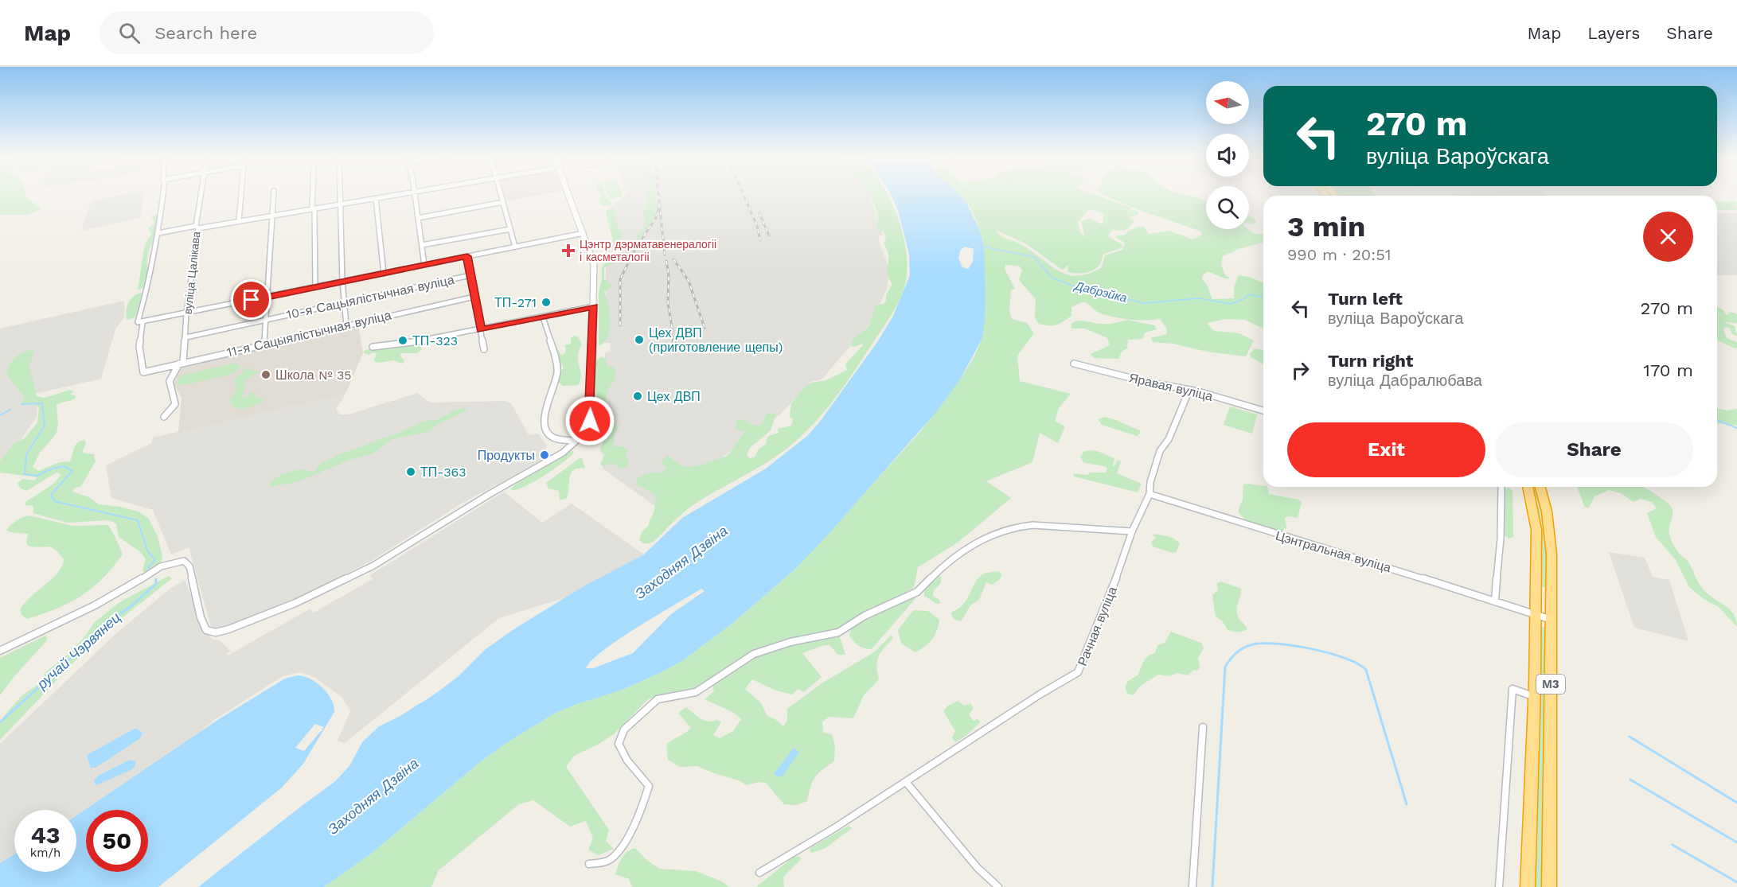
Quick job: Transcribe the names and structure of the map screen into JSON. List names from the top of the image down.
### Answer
{
  "streets": {
    "highway": ["М3"],
    "street": [
      "вуліца Цалікава",
      "10-я Сацыялістычная вуліца",
      "11-я Сацыялістычная вуліца",
      "Яравая вуліца",
      "Цэнтральная вуліца",
      "Рачная вуліца"
    ]
  },
  "crossings": [
    ["вуліца Цалікава", "10-я Сацыялістычная вуліца"],
    ["вуліца Цалікава", "11-я Сацыялістычная вуліца"],
    ["Яравая вуліца", "Рачная вуліца"],
    ["Цэнтральная вуліца", "Рачная вуліца"],
    ["Цэнтральная вуліца", "М3"]
  ],
  "water": ["Дабрэйка", "Заходняя Дзвіна", "ручай Чэрвянец"],
  "places": {
    "health": ["Цэнтр дэрматавенералогіі і касметалогіі"],
    "other": [
      "ТП-271",
      "Цех ДВП (приготовление щепы)",
      "ТП-323",
      "Школа № 35",
      "Цех ДВП",
      "Продукты",
      "ТП-363"
    ]
  },
  "north": "left",
  "page": {
    "header": "Map",
    "search": "Search here",
    "nav": ["Map", "Layers", "Share"],
    "turn": ["270 m", "вуліца Вароўскага"],
    "heading": ["3 min", "990 m · 20:51"],
    "list": [
      {
        "name": "Turn left",
        "note": "вуліца Вароўскага",
        "value": "270 m"
      },
      {
        "name": "Turn right",
        "note": "вуліца Дабралюбава",
        "value": "170 m"
      }
    ],
    "buttons": ["Exit", "Share"],
    "speed": "43 km/h",
    "limit": "50"
  }
}
